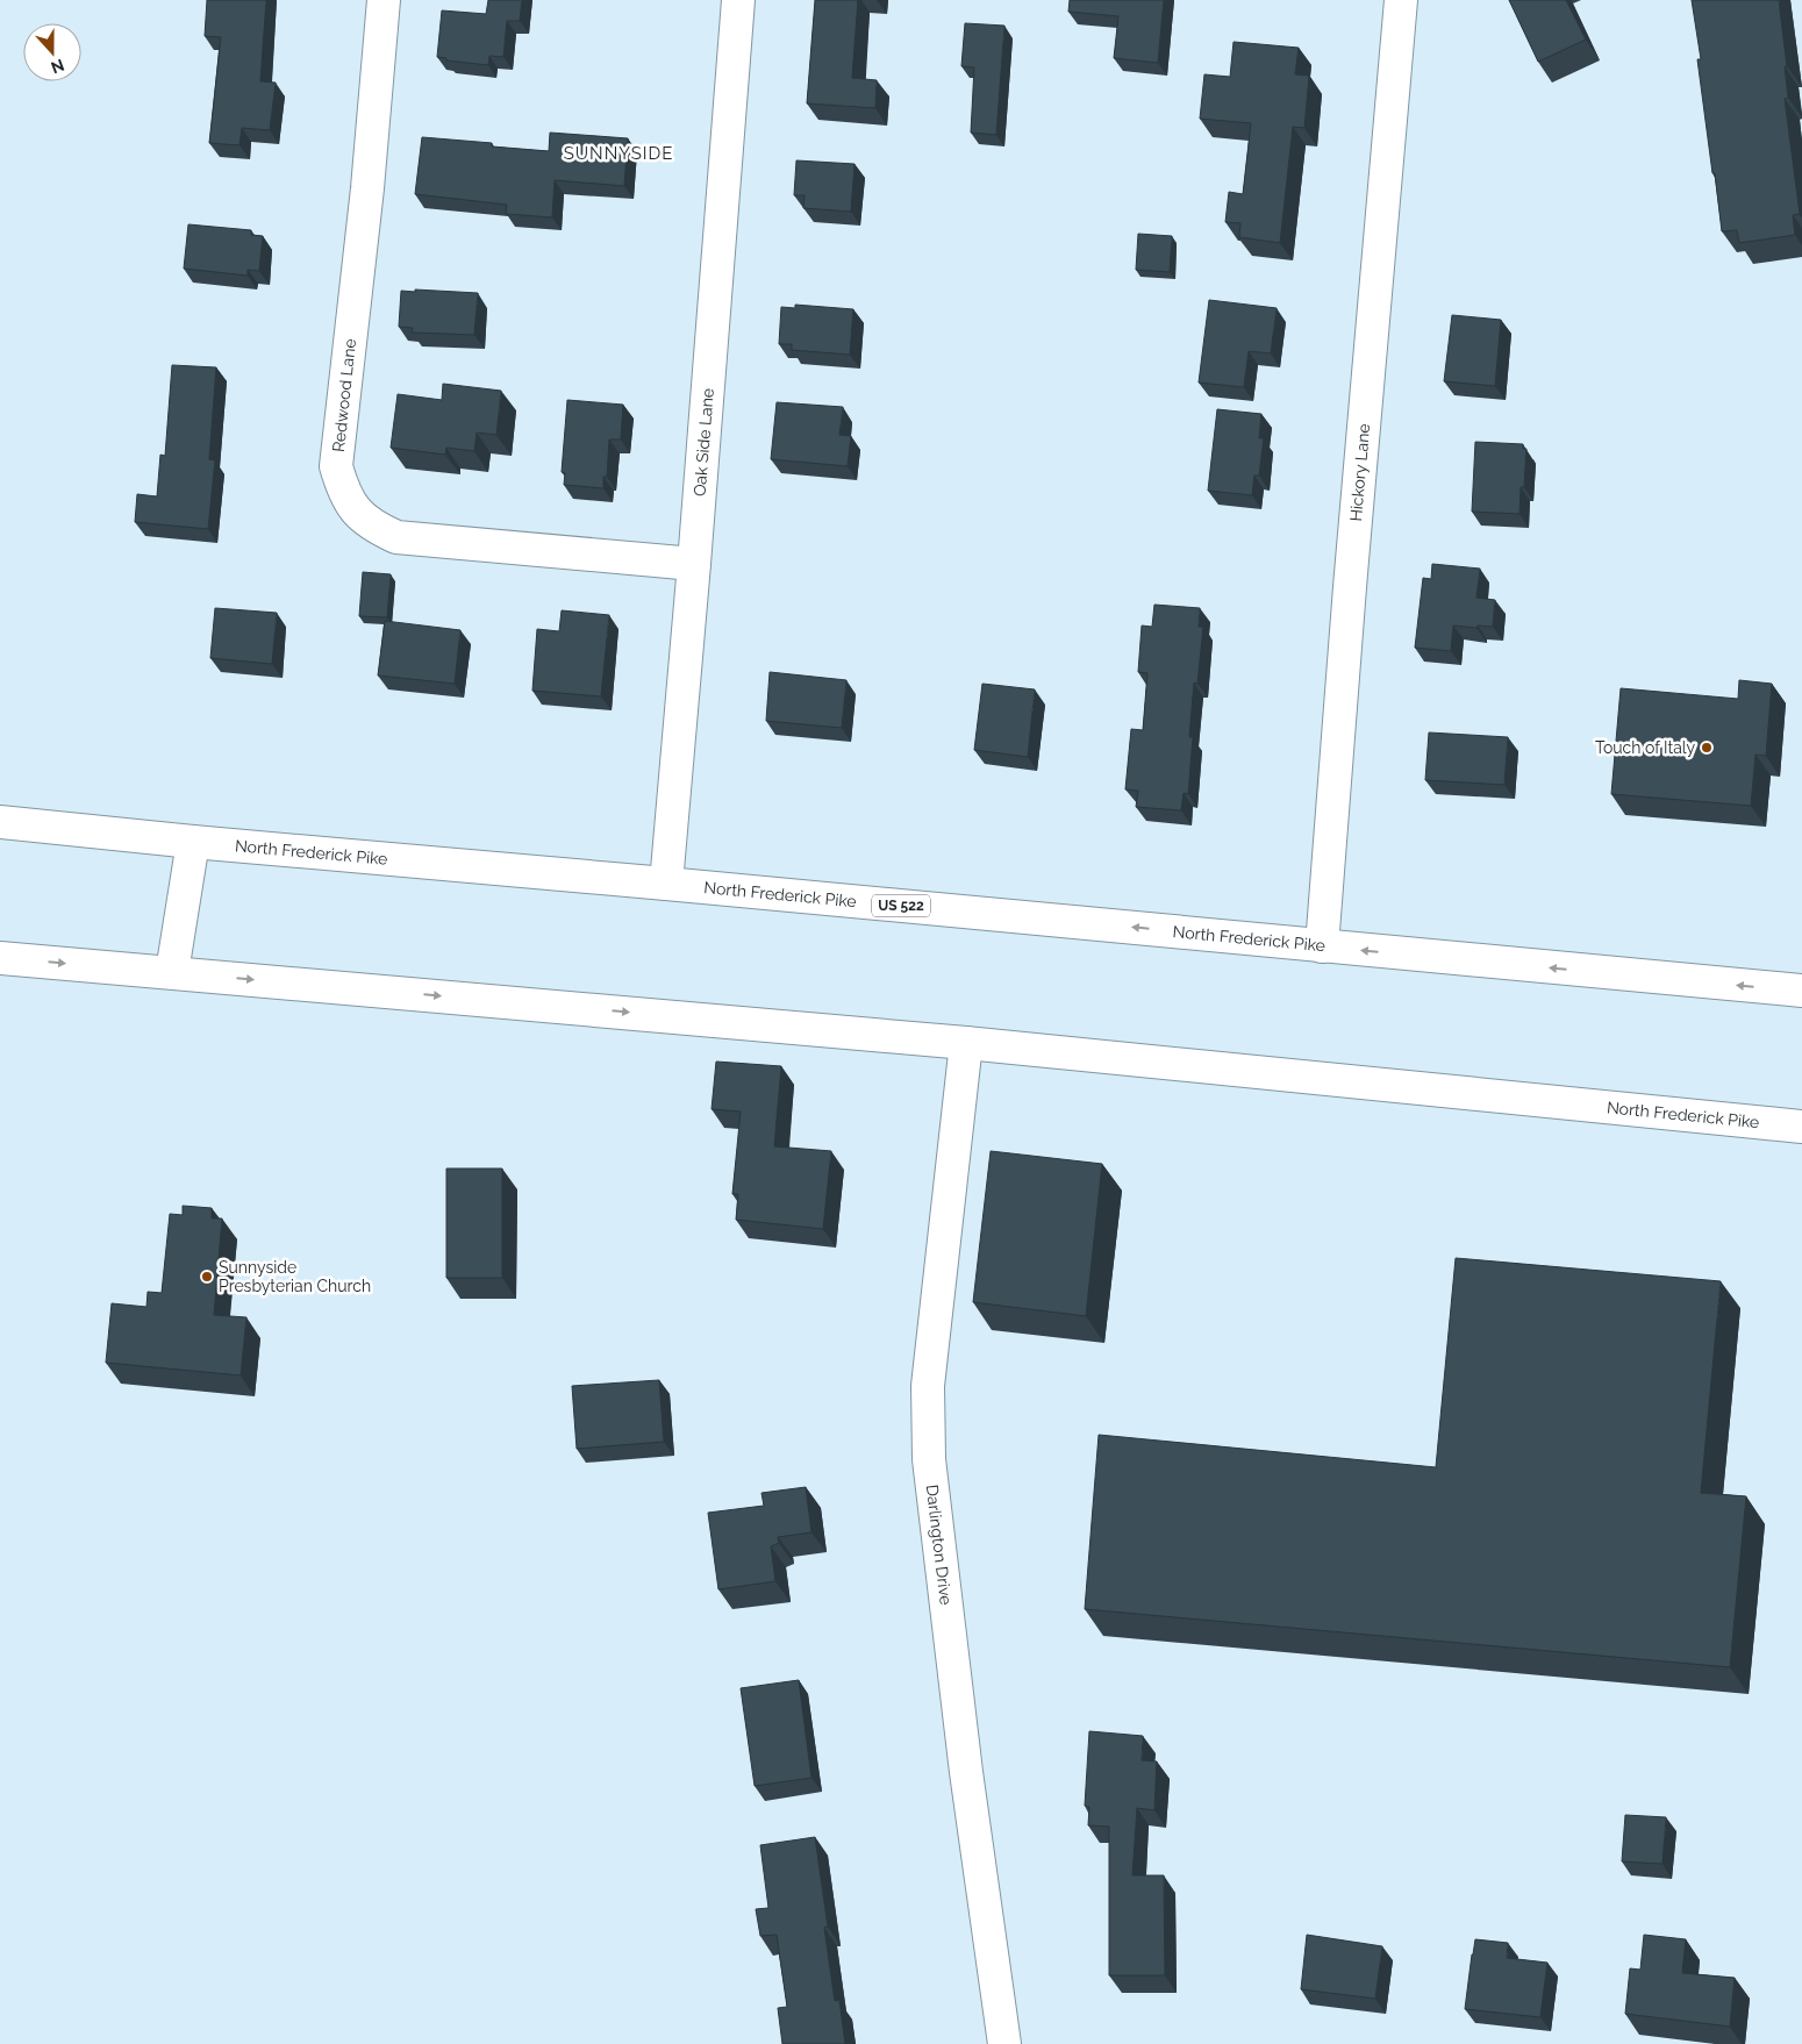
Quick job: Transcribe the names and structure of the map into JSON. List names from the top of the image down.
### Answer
{
  "streets": {
    "main road": [
      "Redwood Lane",
      "Oak Side Lane",
      "Hickory Lane",
      "North Frederick Pike",
      "US 522",
      "Darlington Drive"
    ]
  },
  "crossings": [
    ["Redwood Lane", "Oak Side Lane"],
    ["Oak Side Lane", "North Frederick Pike"],
    ["Hickory Lane", "North Frederick Pike"],
    ["North Frederick Pike", "Darlington Drive"]
  ],
  "districts": ["SUNNYSIDE"],
  "places": ["Touch of Italy", "Sunnyside Presbyterian Church"],
  "north": "bottom"
}
